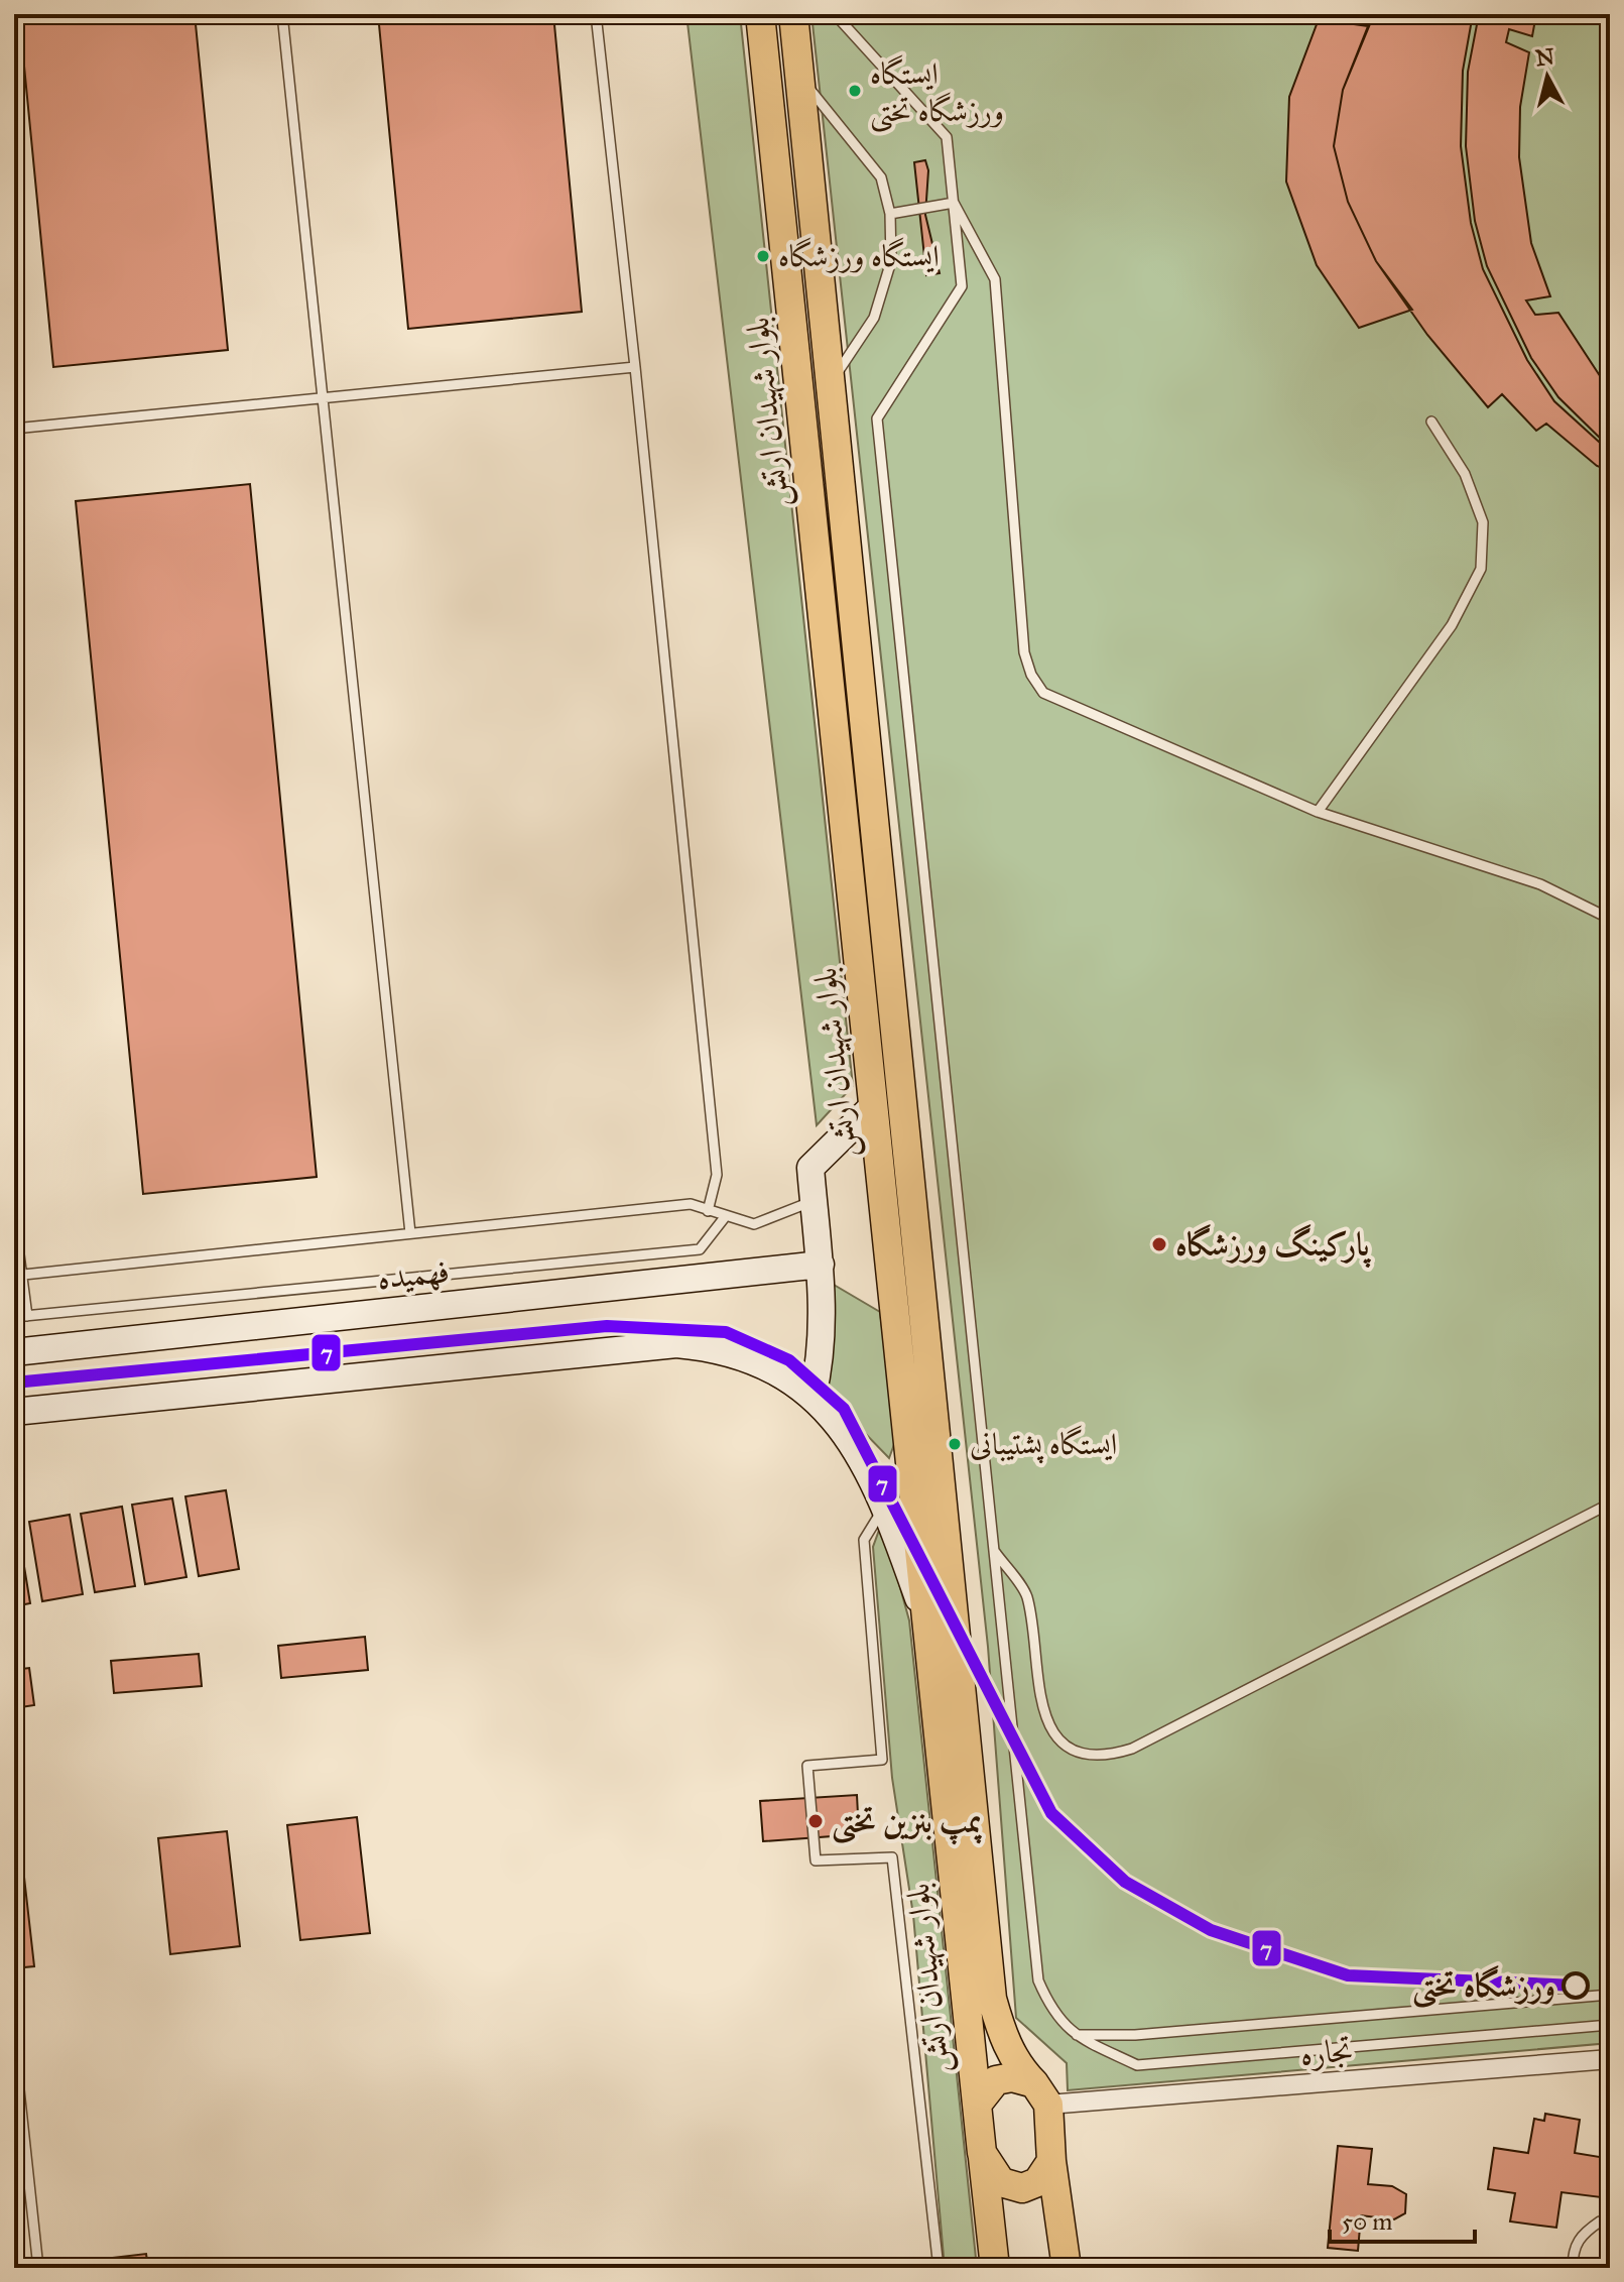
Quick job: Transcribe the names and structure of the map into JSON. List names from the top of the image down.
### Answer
{
  "streets": {
    "main road": ["بلوار شهیدان ارتش", "فهمیده"],
    "street": ["تجاره"]
  },
  "crossings": [
    ["بلوار شهیدان ارتش", "تجاره"]
  ],
  "places": [
    "ایستگاه ورزشگاه تختی",
    "ایستگاه ورزشگاه",
    "پارکینگ ورزشگاه",
    "ایستگاه پشتیبانی",
    "پمپ بنزین تختی",
    "ورزشگاه تختی"
  ],
  "lines": ["transit line 7"],
  "scale_bar": "50 m",
  "north": "top"
}
